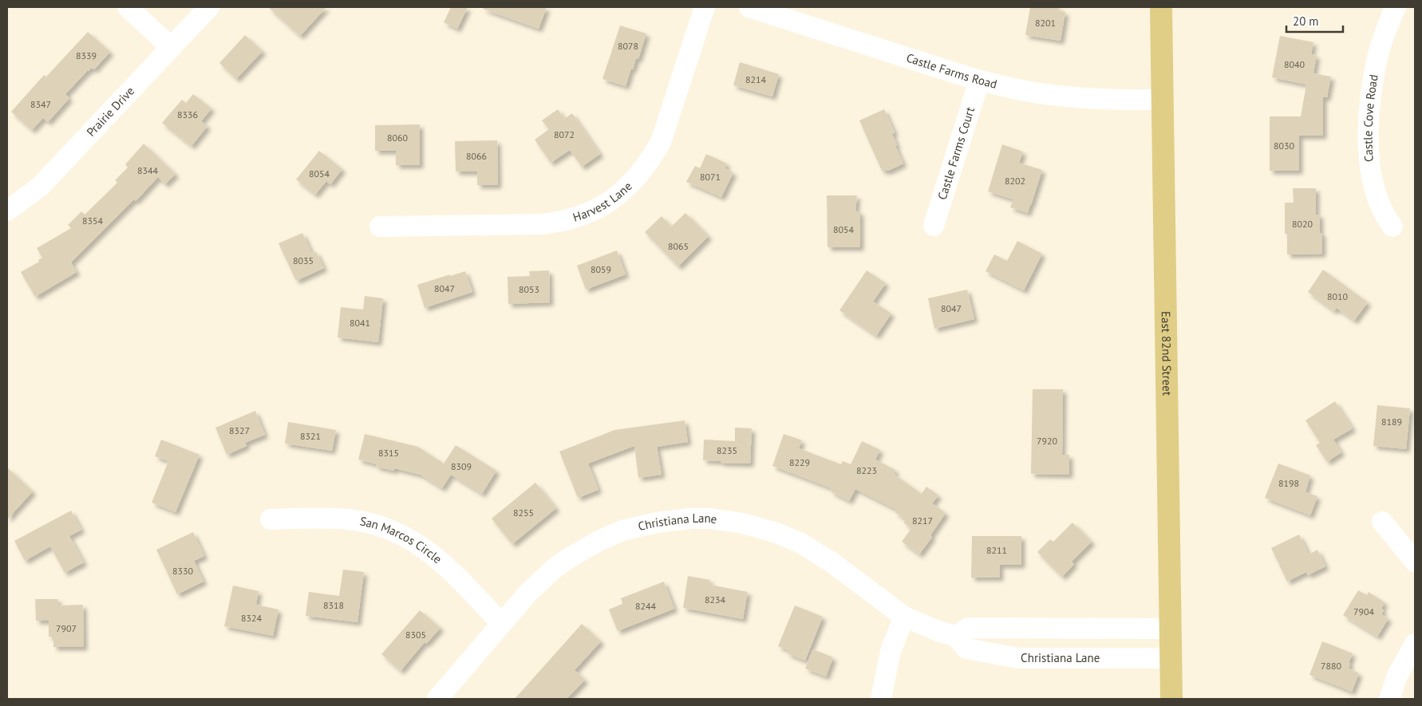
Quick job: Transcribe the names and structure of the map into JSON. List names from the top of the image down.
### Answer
{
  "streets": {
    "main road": ["East 82nd Street"],
    "street": [
      "Castle Farms Road",
      "Prairie Drive",
      "Castle Cove Road",
      "Castle Farms Court",
      "Harvest Lane",
      "Christiana Lane",
      "San Marcos Circle"
    ]
  },
  "crossings": [
    ["Castle Farms Road", "Castle Farms Court"],
    ["Castle Farms Road", "East 82nd Street"],
    ["East 82nd Street", "Christiana Lane"],
    ["Christiana Lane", "San Marcos Circle"]
  ],
  "house_numbers": [
    "8201",
    "8078",
    "8339",
    "8040",
    "8214",
    "8347",
    "8336",
    "8072",
    "8060",
    "8030",
    "8066",
    "8344",
    "8054",
    "8071",
    "8202",
    "8354",
    "8020",
    "8054",
    "8065",
    "8035",
    "8059",
    "8047",
    "8053",
    "8010",
    "8047",
    "8041",
    "8189",
    "8327",
    "8321",
    "7920",
    "8235",
    "8315",
    "8229",
    "8309",
    "8223",
    "8198",
    "8255",
    "8217",
    "8211",
    "8330",
    "8234",
    "8318",
    "8244",
    "7904",
    "8324",
    "7907",
    "8305",
    "7880"
  ],
  "scale_bar": "20 m"
}
